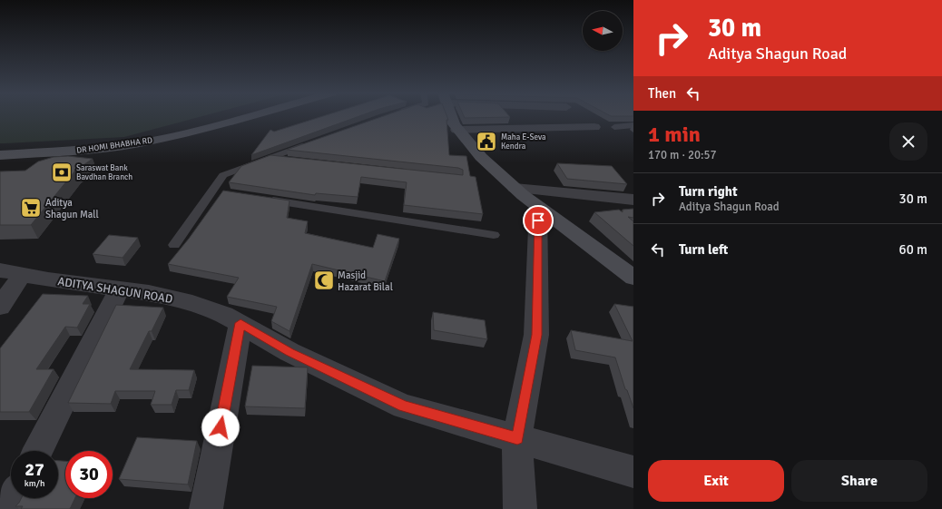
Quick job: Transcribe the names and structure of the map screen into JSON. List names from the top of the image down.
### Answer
{
  "streets": {
    "main road": ["DR HOMI BHABHA RD"],
    "street": ["ADITYA SHAGUN ROAD"]
  },
  "places": {
    "public building": ["Maha E-Seva Kendra"],
    "bank": ["Saraswat Bank Bavdhan Branch"],
    "supermarket": ["Aditya Shagun Mall"],
    "mosque": ["Masjid Hazarat Bilal"]
  },
  "north": "left",
  "page": {
    "turn": ["30 m", "Aditya Shagun Road"],
    "then": "Then",
    "heading": ["1 min", "170 m · 20:57"],
    "list": [
      {
        "name": "Turn right",
        "note": "Aditya Shagun Road",
        "value": "30 m"
      },
      {
        "name": "Turn left",
        "value": "60 m"
      }
    ],
    "speed": "27 km/h",
    "limit": "30",
    "buttons": ["Exit", "Share"]
  }
}
